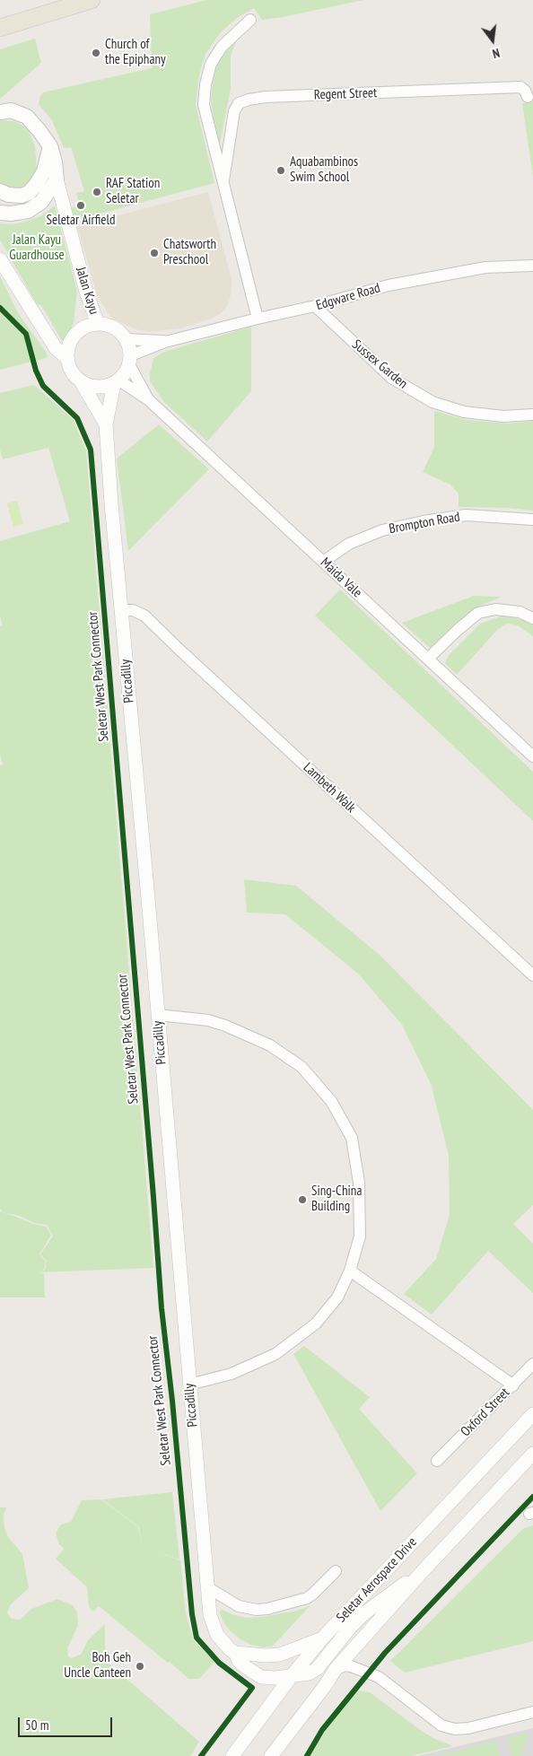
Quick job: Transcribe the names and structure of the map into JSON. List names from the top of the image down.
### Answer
{
  "streets": {
    "main road": ["Jalan Kayu"],
    "street": [
      "Regent Street",
      "Edgware Road",
      "Sussex Garden",
      "Brompton Road",
      "Maida Vale",
      "Piccadilly",
      "Lambeth Walk",
      "Oxford Street",
      "Seletar Aerospace Drive"
    ],
    "cycle path": ["Seletar West Park Connector"]
  },
  "crossings": [
    ["Regent Street", "Edgware Road"],
    ["Jalan Kayu", "Edgware Road"],
    ["Jalan Kayu", "Maida Vale"],
    ["Jalan Kayu", "Piccadilly"],
    ["Edgware Road", "Sussex Garden"],
    ["Edgware Road", "Maida Vale"],
    ["Edgware Road", "Piccadilly"],
    ["Brompton Road", "Maida Vale"],
    ["Maida Vale", "Piccadilly"],
    ["Piccadilly", "Lambeth Walk"],
    ["Piccadilly", "Seletar Aerospace Drive"]
  ],
  "parks": ["Jalan Kayu Guardhouse"],
  "places": [
    "Church of the Epiphany",
    "Aquabambinos Swim School",
    "RAF Station Seletar",
    "Seletar Airfield",
    "Chatsworth Preschool",
    "Sing-China Building",
    "Boh Geh Uncle Canteen"
  ],
  "scale_bar": "50 m",
  "north": "bottom"
}
